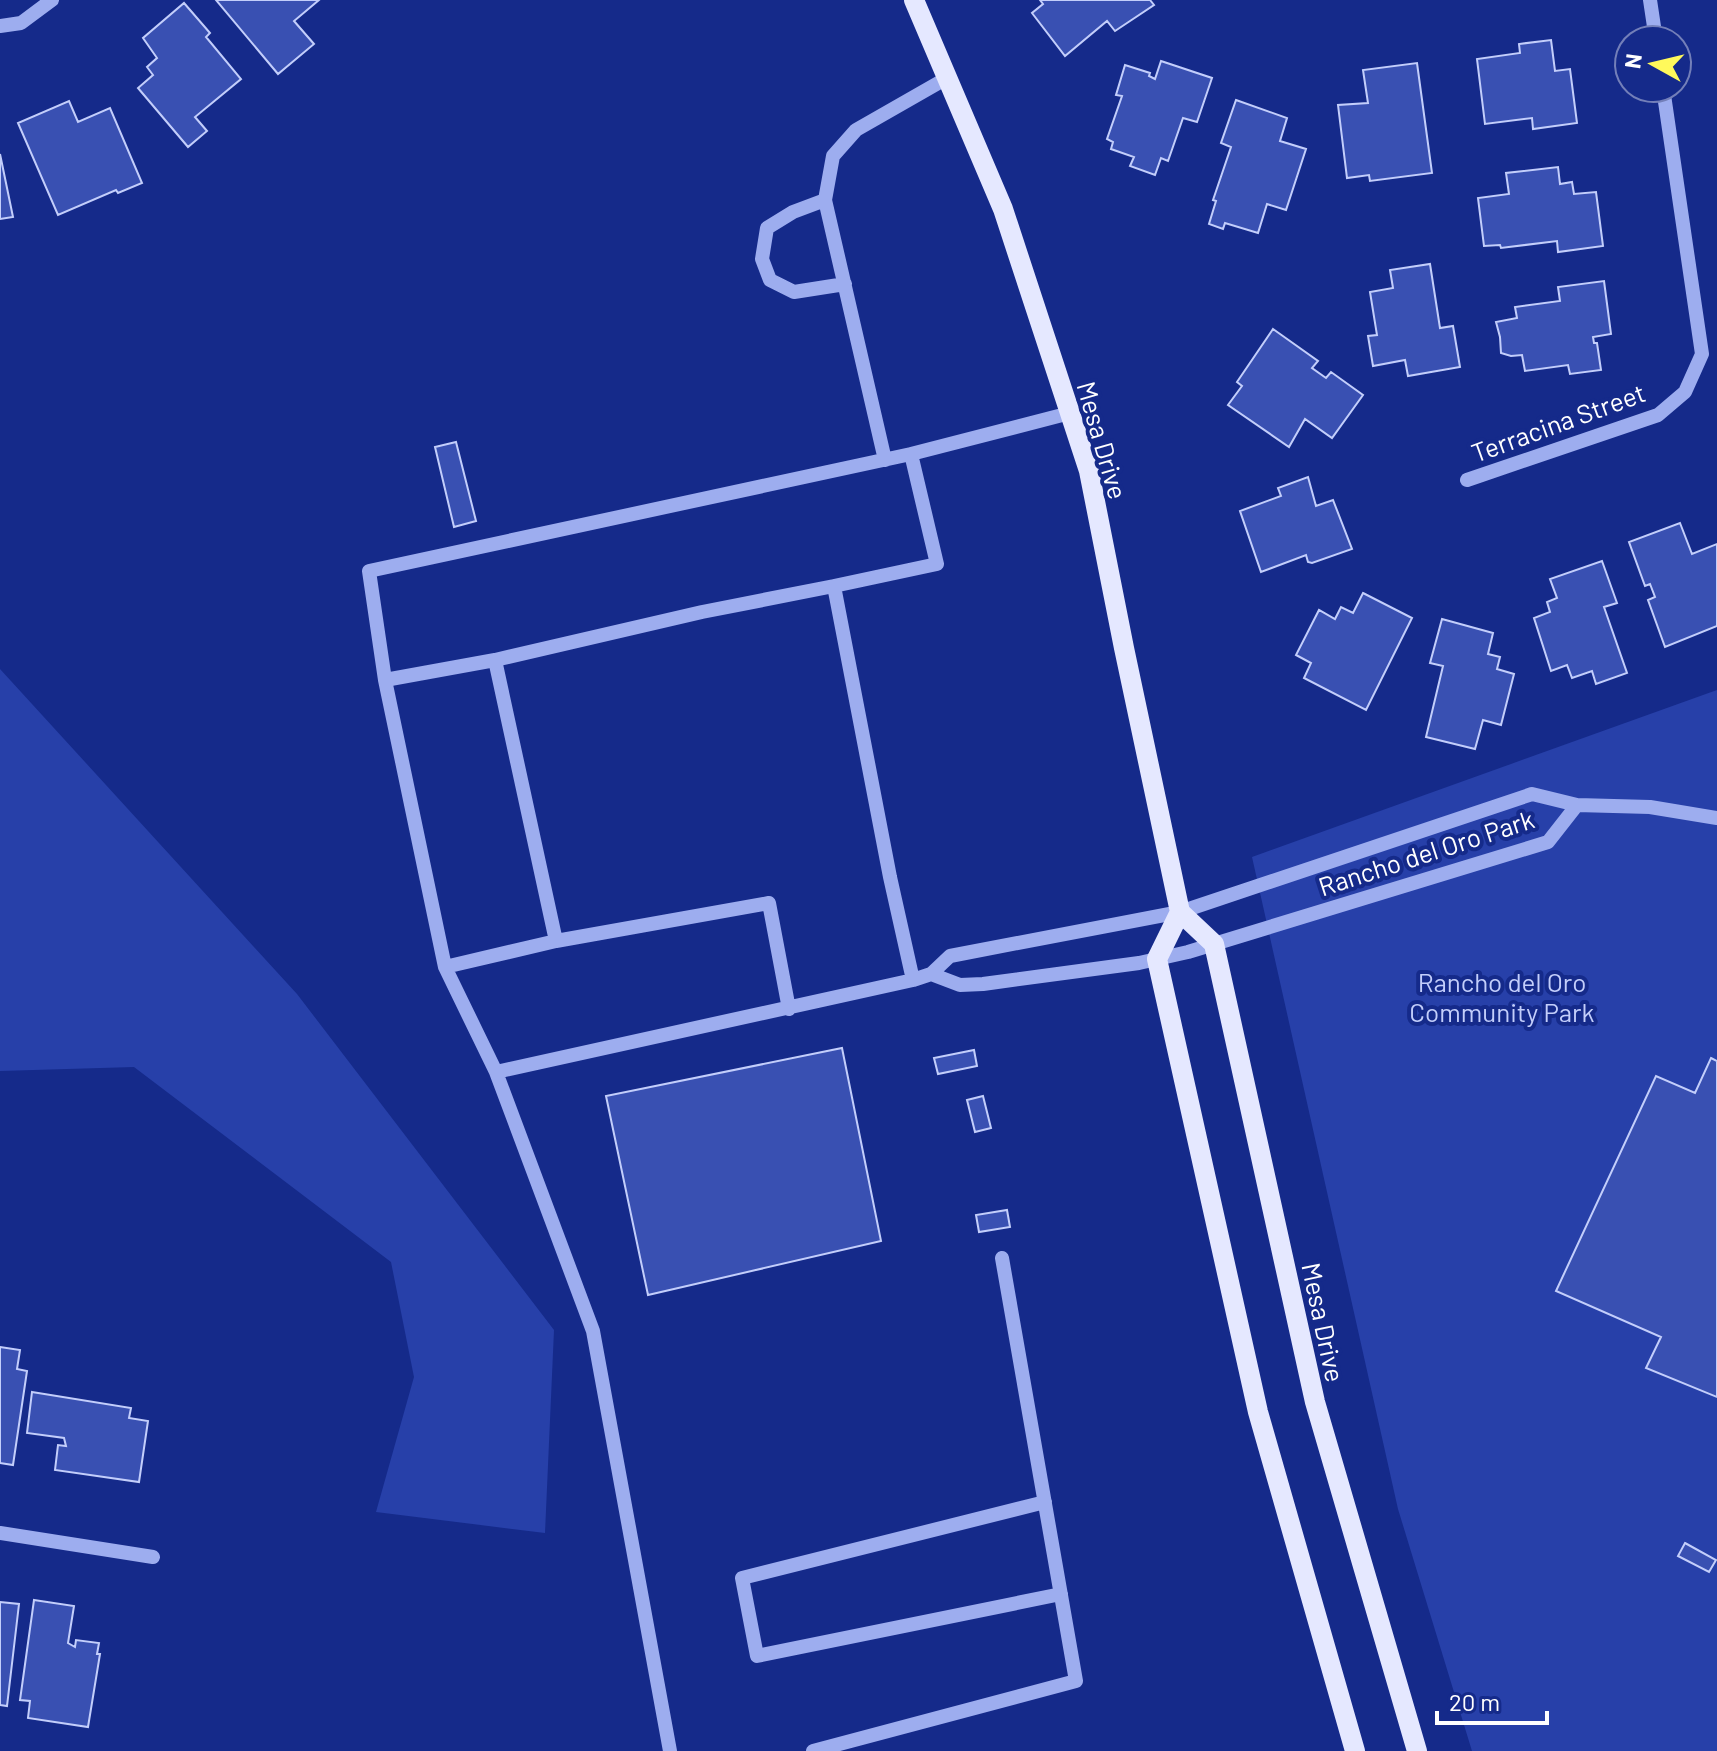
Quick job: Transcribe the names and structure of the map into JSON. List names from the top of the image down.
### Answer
{
  "streets": {
    "main road": ["Mesa Drive"],
    "street": ["Terracina Street", "Rancho del Oro Park"]
  },
  "crossings": [
    ["Mesa Drive", "Rancho del Oro Park"]
  ],
  "parks": ["Rancho del Oro Community Park"],
  "scale_bar": "20 m",
  "north": "left"
}
